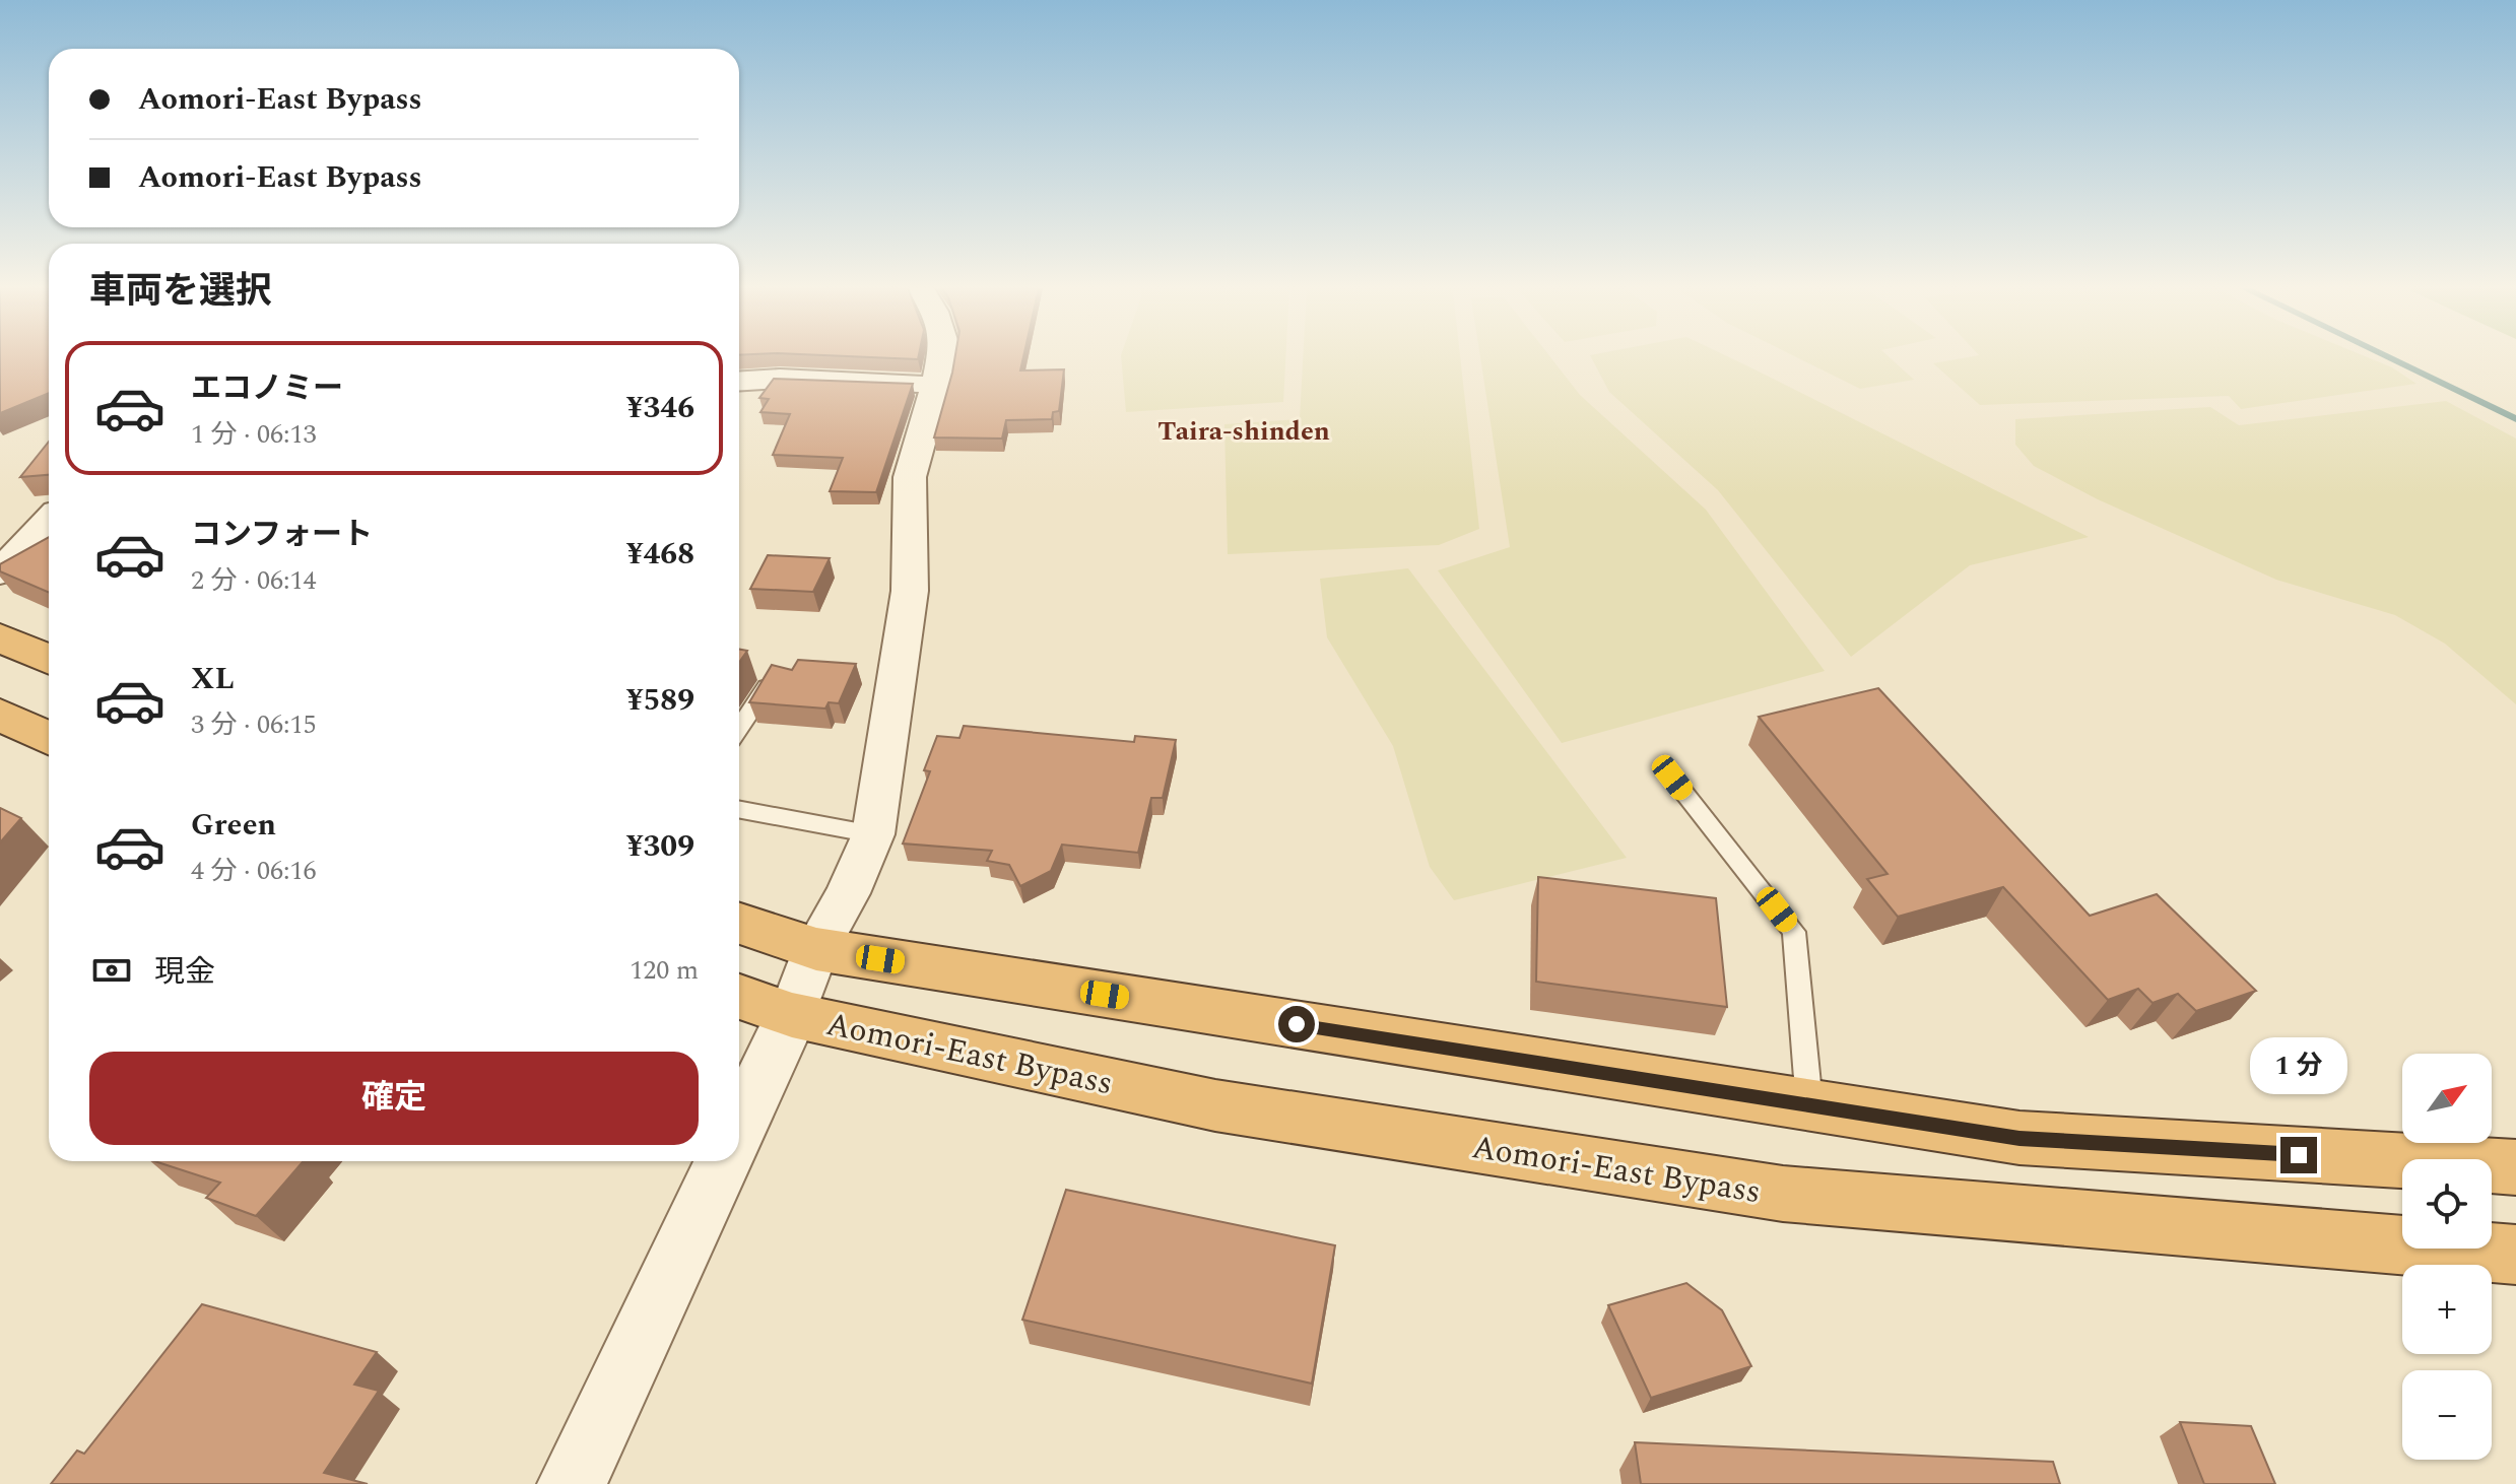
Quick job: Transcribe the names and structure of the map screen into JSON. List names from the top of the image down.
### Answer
{
  "streets": {
    "highway": ["Aomori-East Bypass"]
  },
  "districts": ["Taira-shinden"],
  "north": "top right",
  "page": {
    "banner": ["Aomori-East Bypass", "Aomori-East Bypass"],
    "heading": "車両を選択",
    "list": [
      {
        "name": "エコノミー",
        "note": "1 分 · 06:13",
        "value": "¥346"
      },
      {
        "name": "コンフォート",
        "note": "2 分 · 06:14",
        "value": "¥468"
      },
      {
        "name": "XL",
        "note": "3 分 · 06:15",
        "value": "¥589"
      },
      {
        "name": "Green",
        "note": "4 分 · 06:16",
        "value": "¥309"
      }
    ],
    "pay": ["現金", "120 m"],
    "buttons": "確定",
    "bubble": "1 分",
    "map_buttons": ["+", "−"]
  }
}
